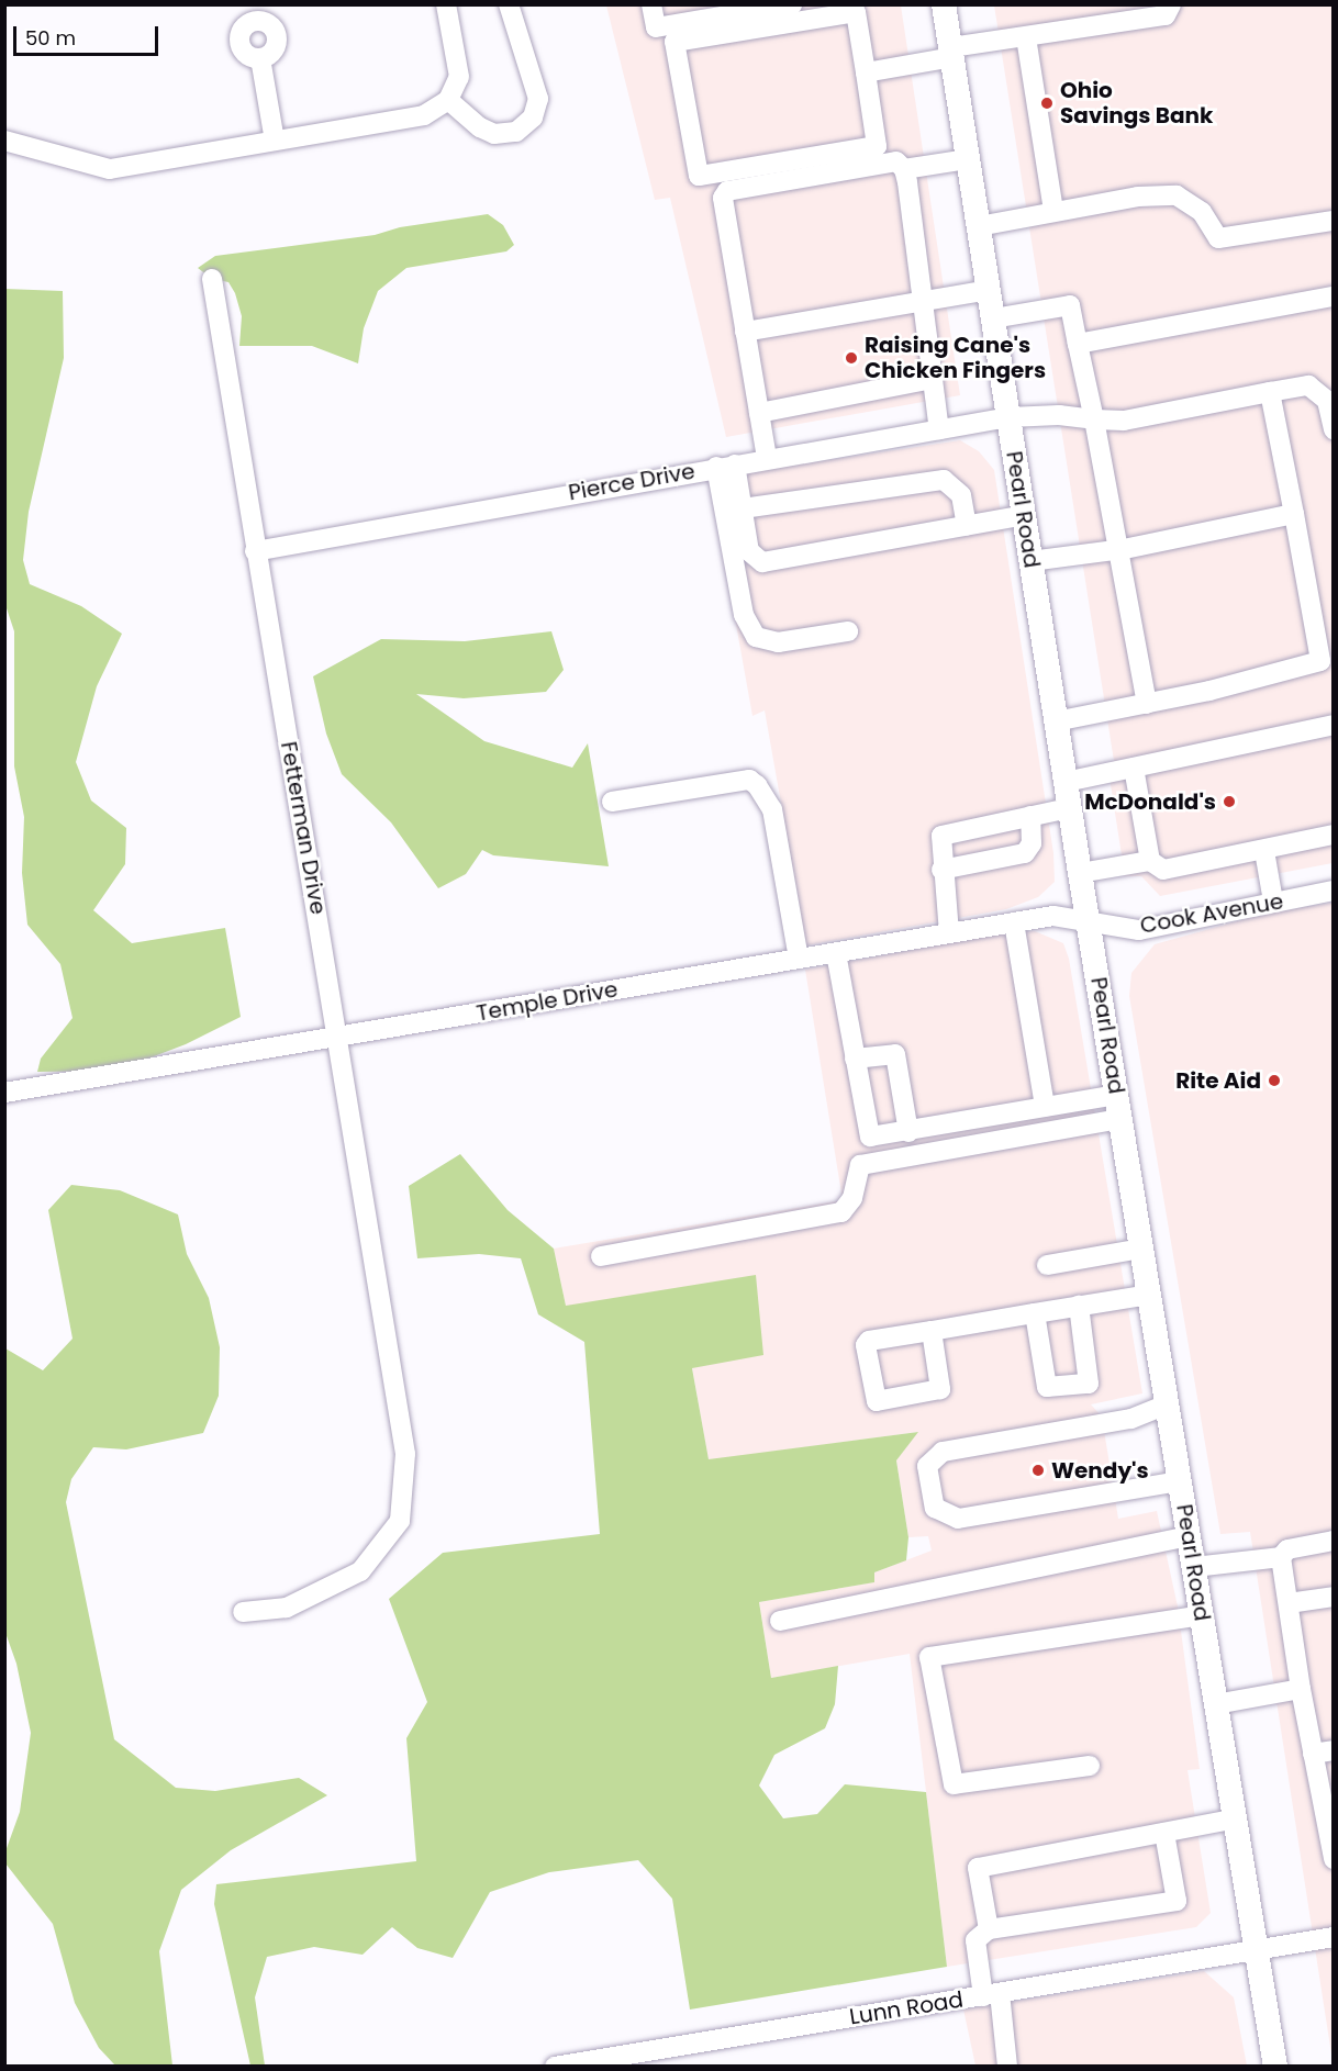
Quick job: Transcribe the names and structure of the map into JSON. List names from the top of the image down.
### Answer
{
  "streets": {
    "main road": ["Pearl Road"],
    "street": [
      "Pierce Drive",
      "Fetterman Drive",
      "Cook Avenue",
      "Temple Drive",
      "Lunn Road"
    ]
  },
  "crossings": [
    ["Pierce Drive", "Pearl Road"],
    ["Pierce Drive", "Fetterman Drive"],
    ["Pearl Road", "Cook Avenue"],
    ["Pearl Road", "Temple Drive"],
    ["Pearl Road", "Lunn Road"],
    ["Fetterman Drive", "Temple Drive"],
    ["Cook Avenue", "Temple Drive"]
  ],
  "places": [
    "Ohio Savings Bank",
    "Raising Cane's Chicken Fingers",
    "McDonald's",
    "Rite Aid",
    "Wendy's"
  ],
  "scale_bar": "50 m"
}
